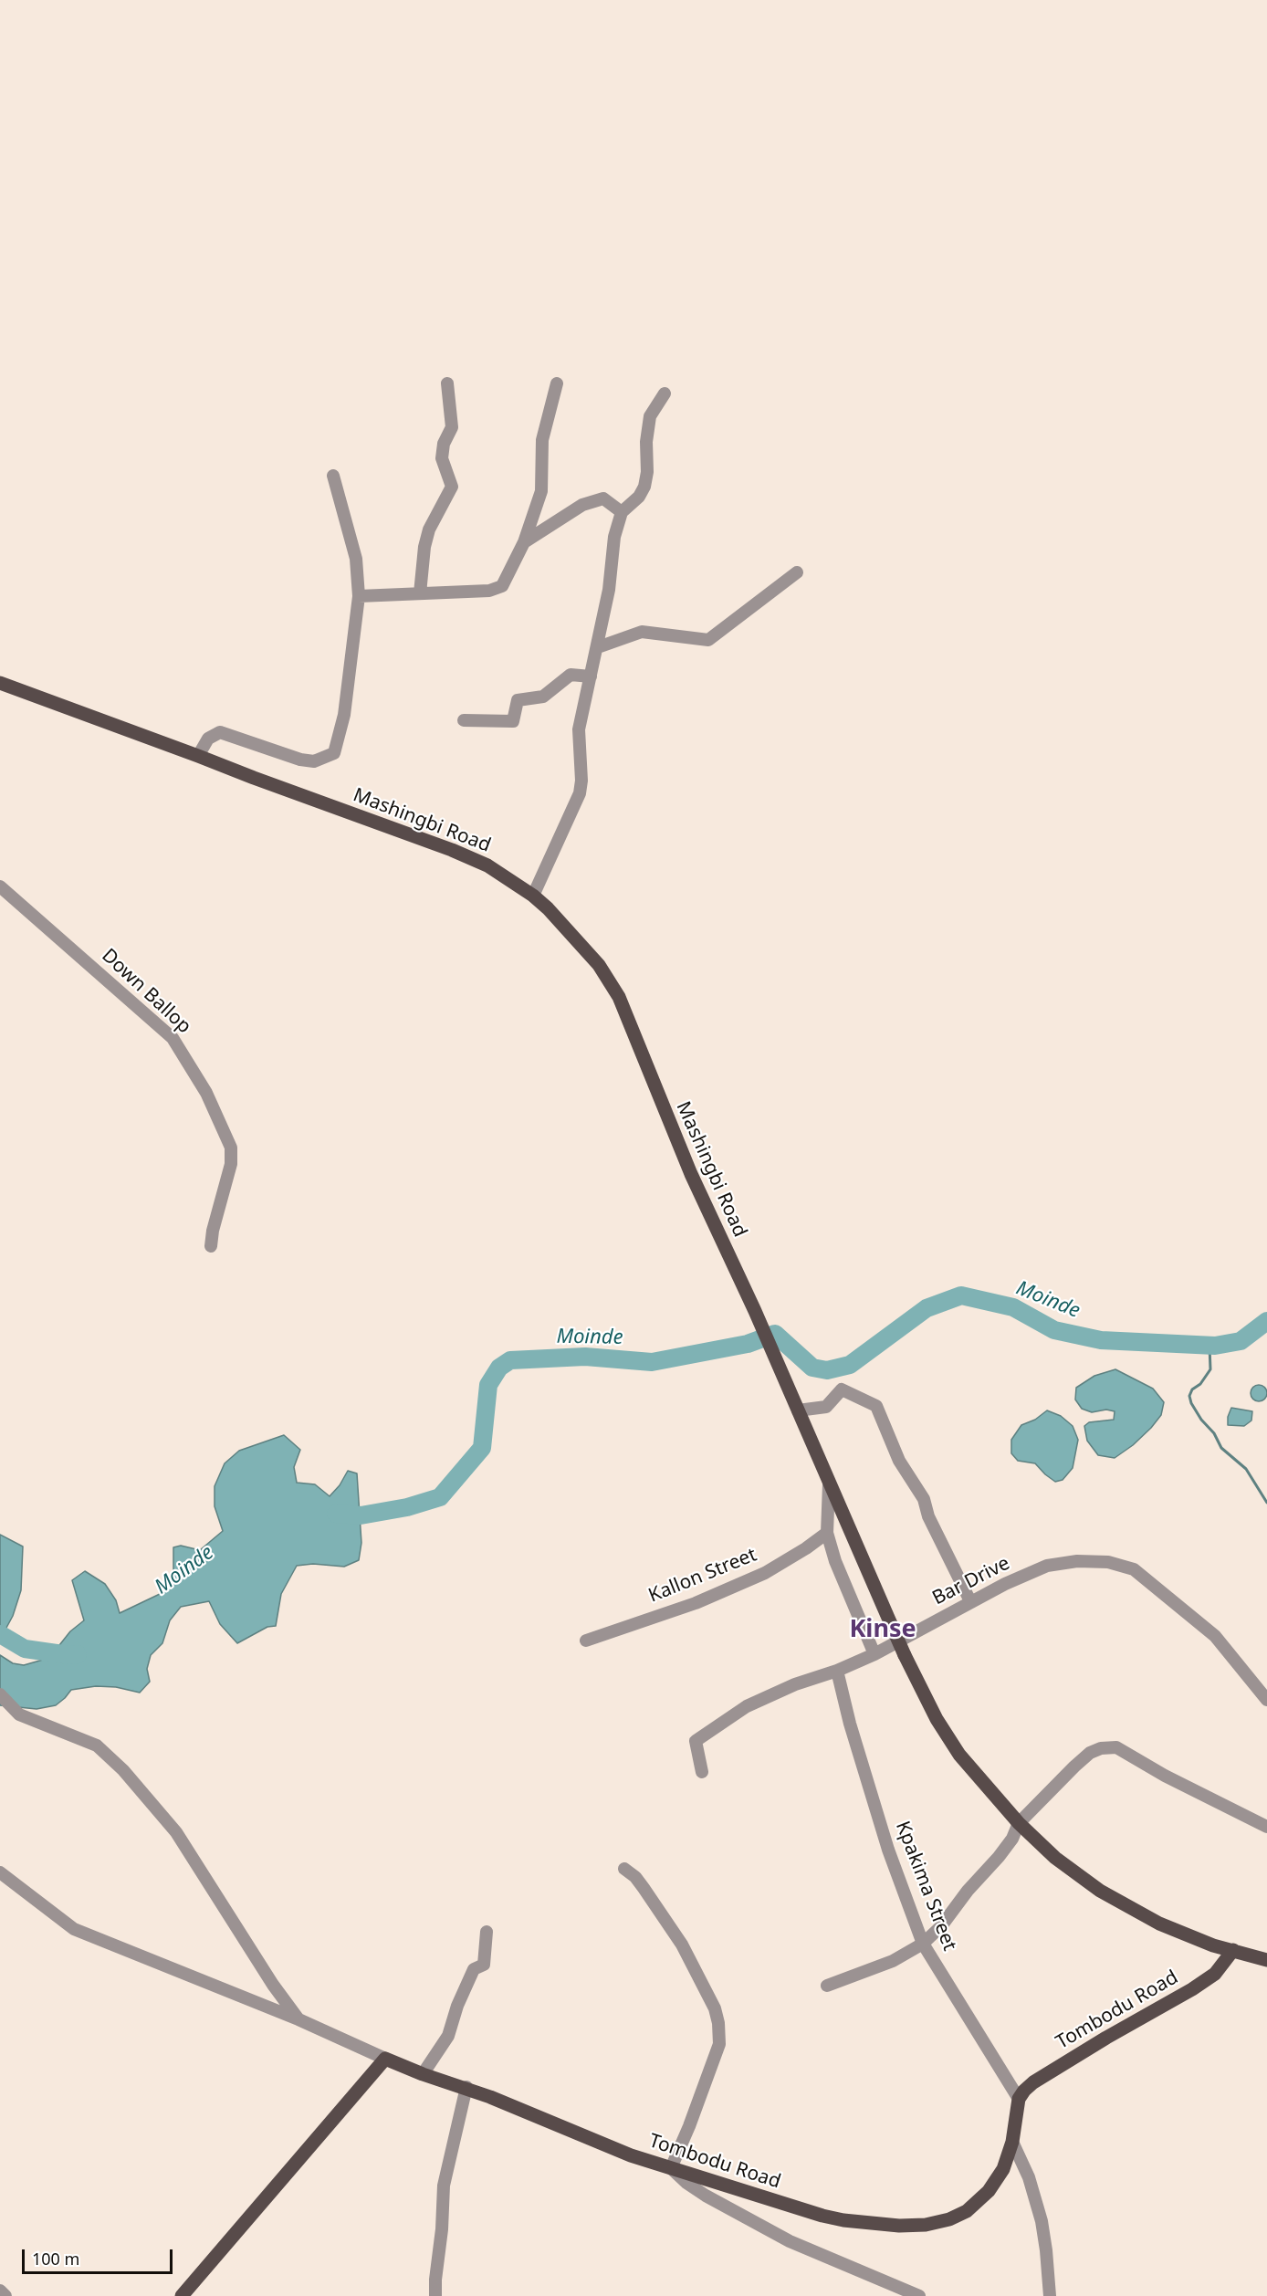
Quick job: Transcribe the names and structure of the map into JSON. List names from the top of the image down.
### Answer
{
  "streets": {
    "main road": ["Mashingbi Road", "Tombodu Road"],
    "street": [
      "Down Ballop",
      "Kallon Street",
      "Bar Drive",
      "Kpakima Street"
    ]
  },
  "crossings": [
    ["Bar Drive", "Kpakima Street"],
    ["Kpakima Street", "Tombodu Road"]
  ],
  "districts": ["Kinse"],
  "water": ["Moinde"],
  "scale_bar": "100 m"
}
